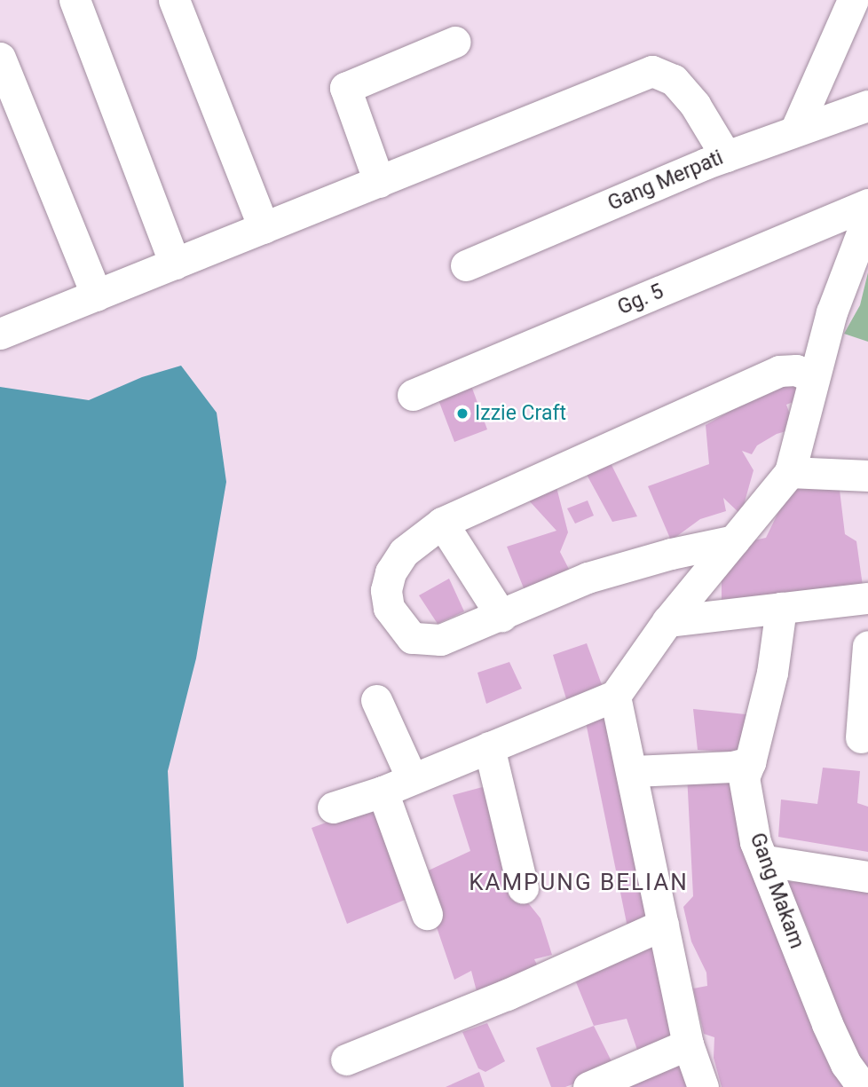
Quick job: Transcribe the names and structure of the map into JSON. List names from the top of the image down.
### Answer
{
  "streets": {
    "street": ["Gang Merpati", "Gg. 5", "Gang Makam"]
  },
  "districts": ["KAMPUNG BELIAN"],
  "places": ["Izzie Craft"]
}
